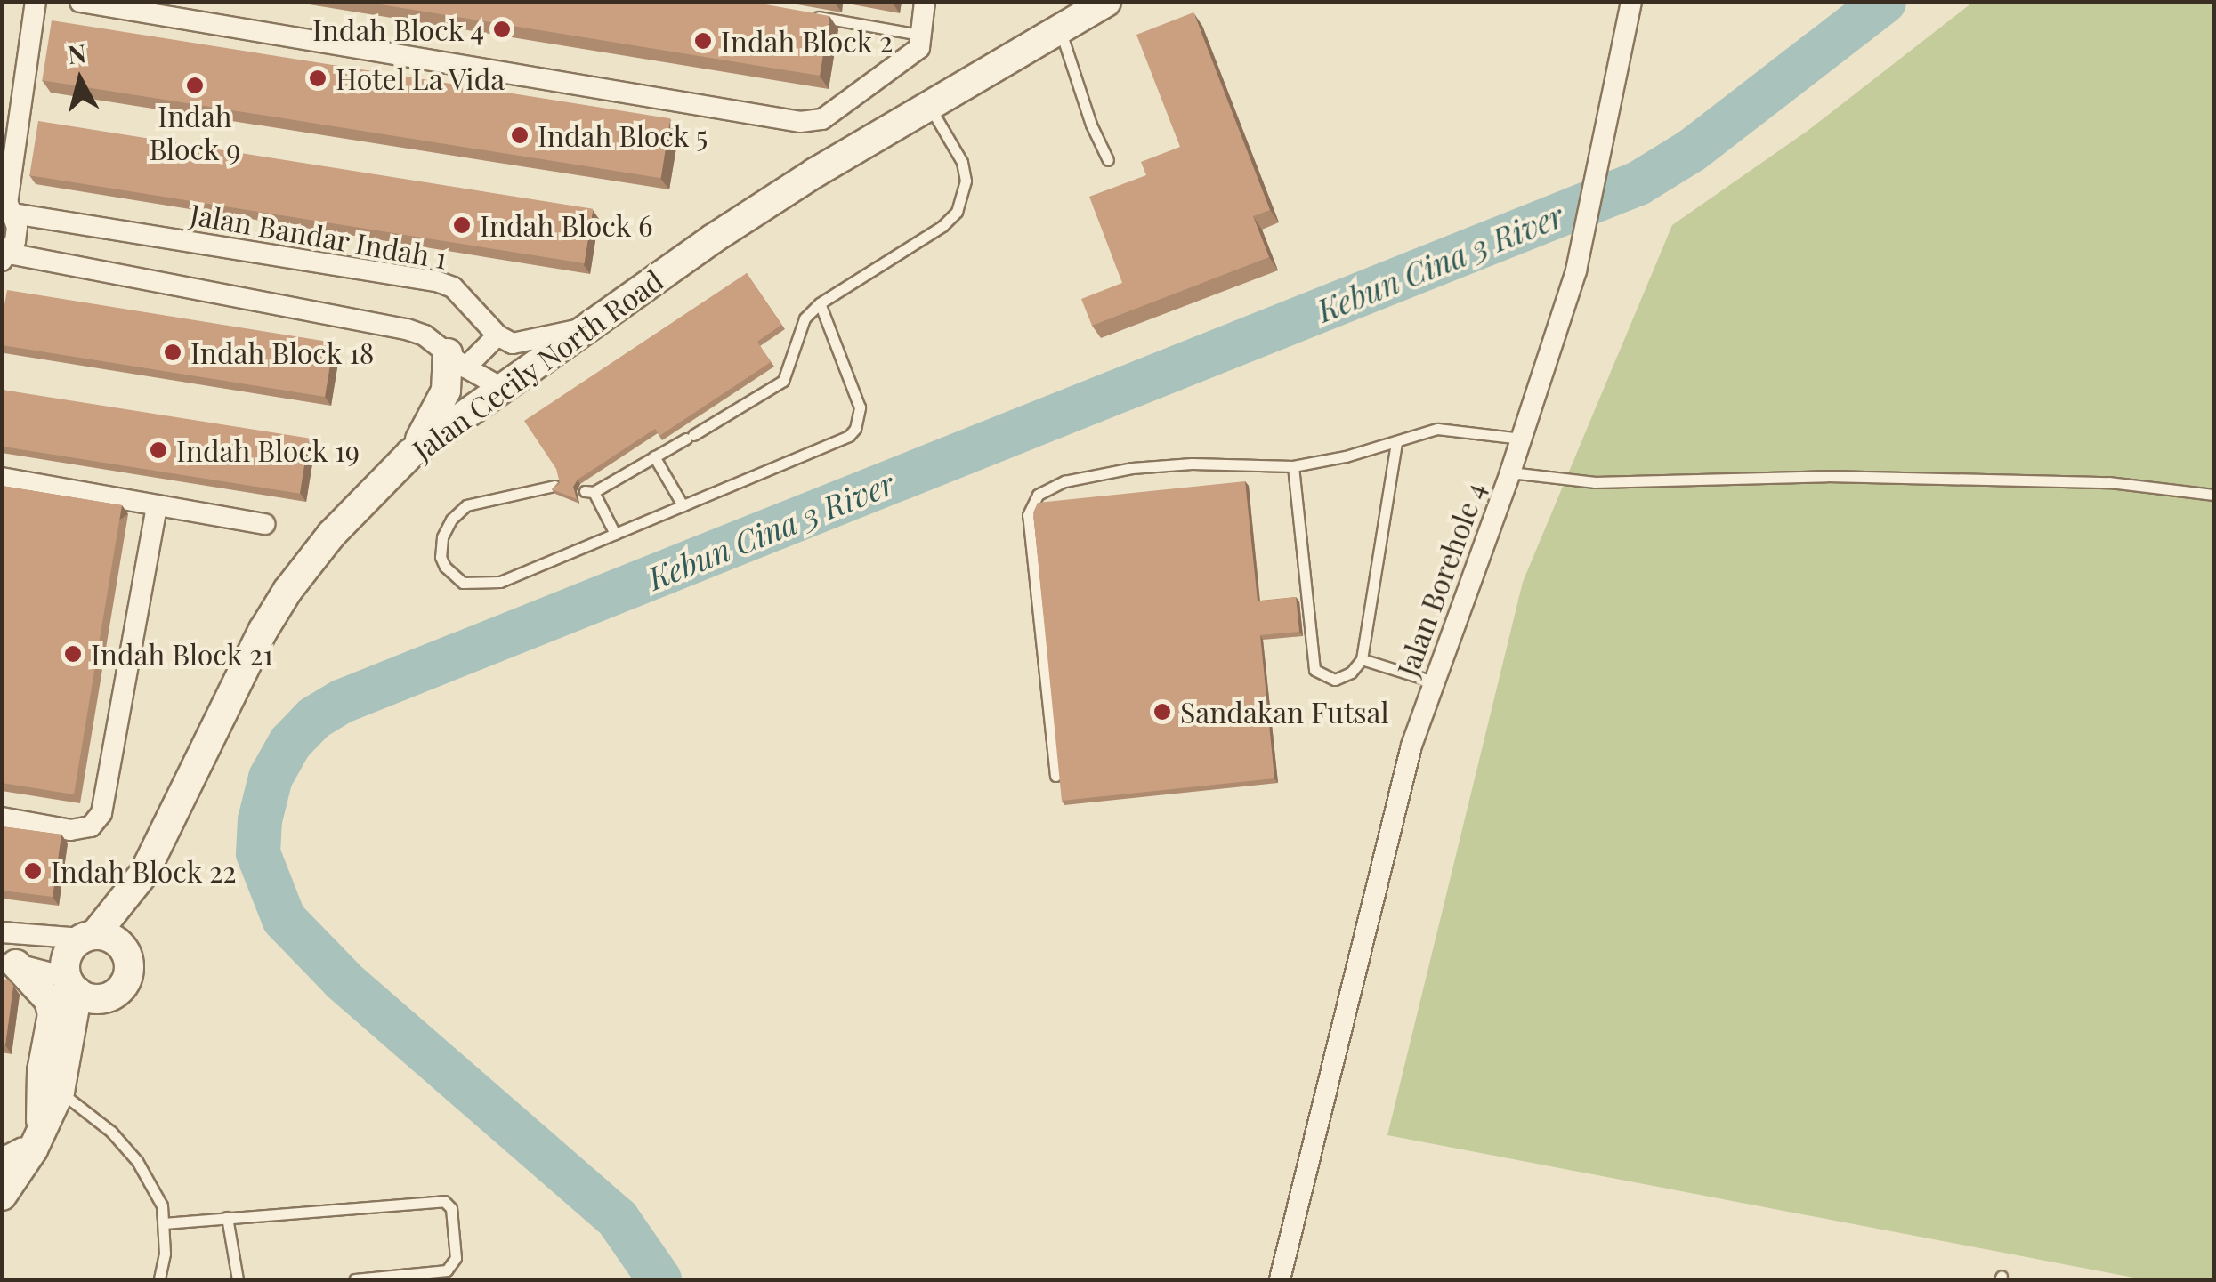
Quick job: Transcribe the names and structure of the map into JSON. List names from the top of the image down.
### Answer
{
  "streets": {
    "main road": ["Jalan Cecily North Road"],
    "street": ["Jalan Bandar Indah 1", "Jalan Borehole 4"]
  },
  "water": ["Kebun Cina 3 River"],
  "places": [
    "Indah Block 4",
    "Indah Block 2",
    "Hotel La Vida",
    "Indah Block 9",
    "Indah Block 5",
    "Indah Block 6",
    "Indah Block 18",
    "Indah Block 19",
    "Indah Block 21",
    "Sandakan Futsal",
    "Indah Block 22"
  ],
  "north": "top"
}
